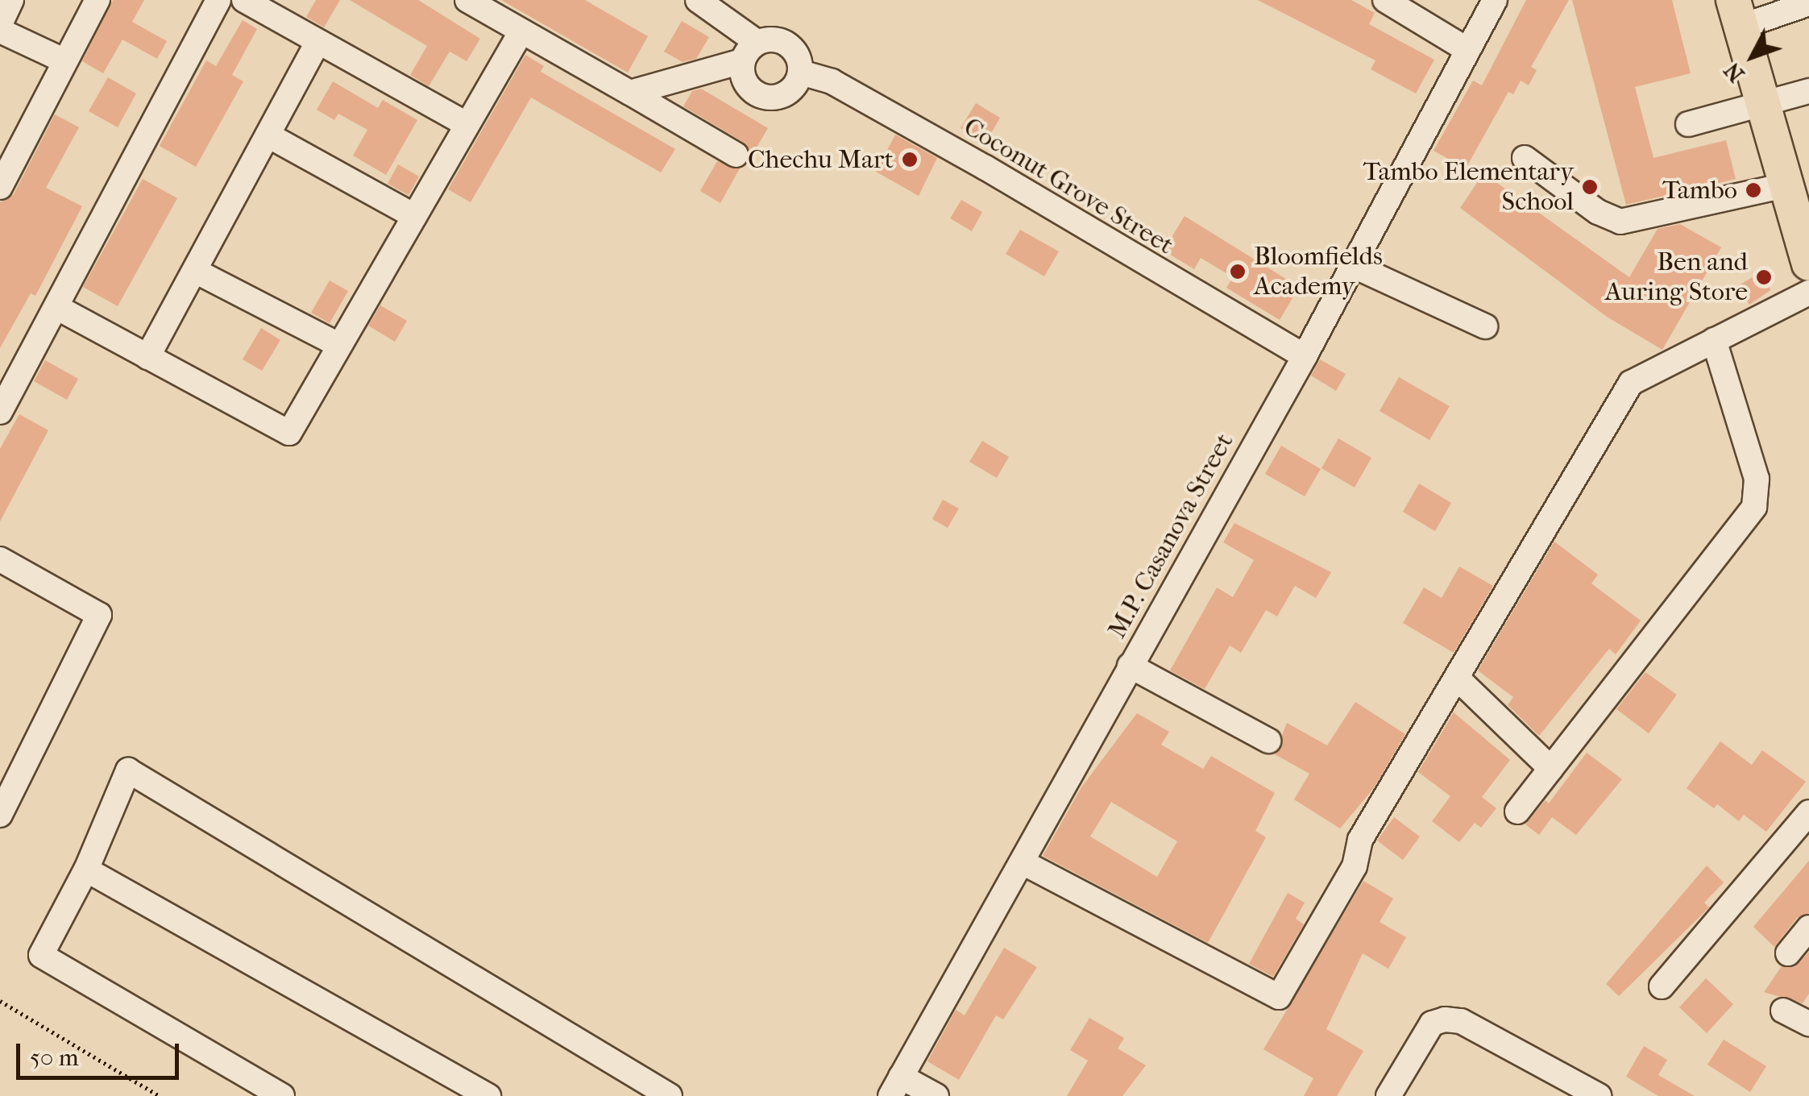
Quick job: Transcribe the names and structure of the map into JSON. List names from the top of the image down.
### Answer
{
  "streets": {
    "street": ["Coconut Grove Street", "M.P. Casanova Street"]
  },
  "crossings": [
    ["Coconut Grove Street", "M.P. Casanova Street"]
  ],
  "places": [
    "Chechu Mart",
    "Tambo Elementary School",
    "Tambo",
    "Bloomfields Academy",
    "Ben and Auring Store"
  ],
  "scale_bar": "50 m",
  "north": "bottom left"
}
